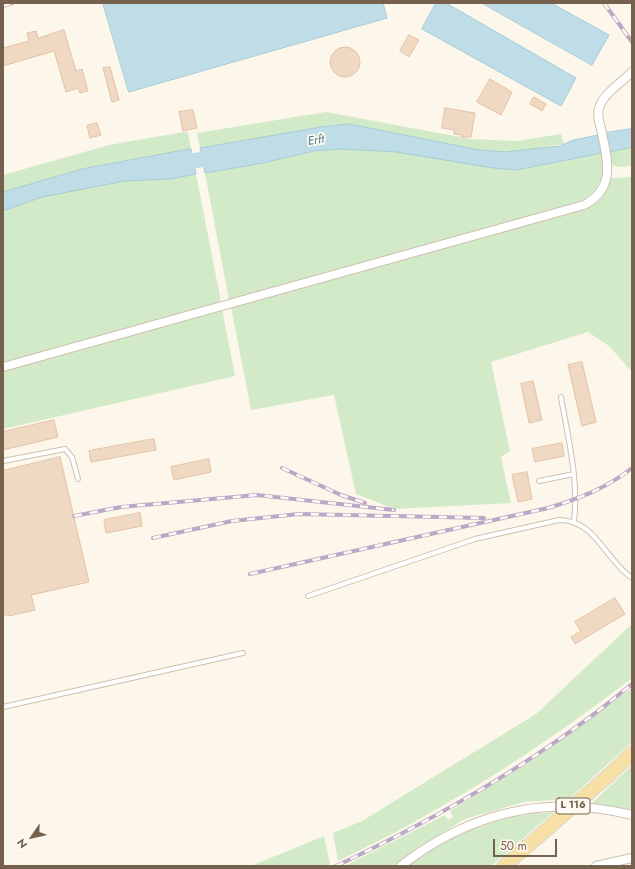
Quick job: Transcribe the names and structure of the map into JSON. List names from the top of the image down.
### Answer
{
  "streets": {
    "main road": ["L 116"]
  },
  "water": ["Erft"],
  "scale_bar": "50 m",
  "north": "bottom left"
}
